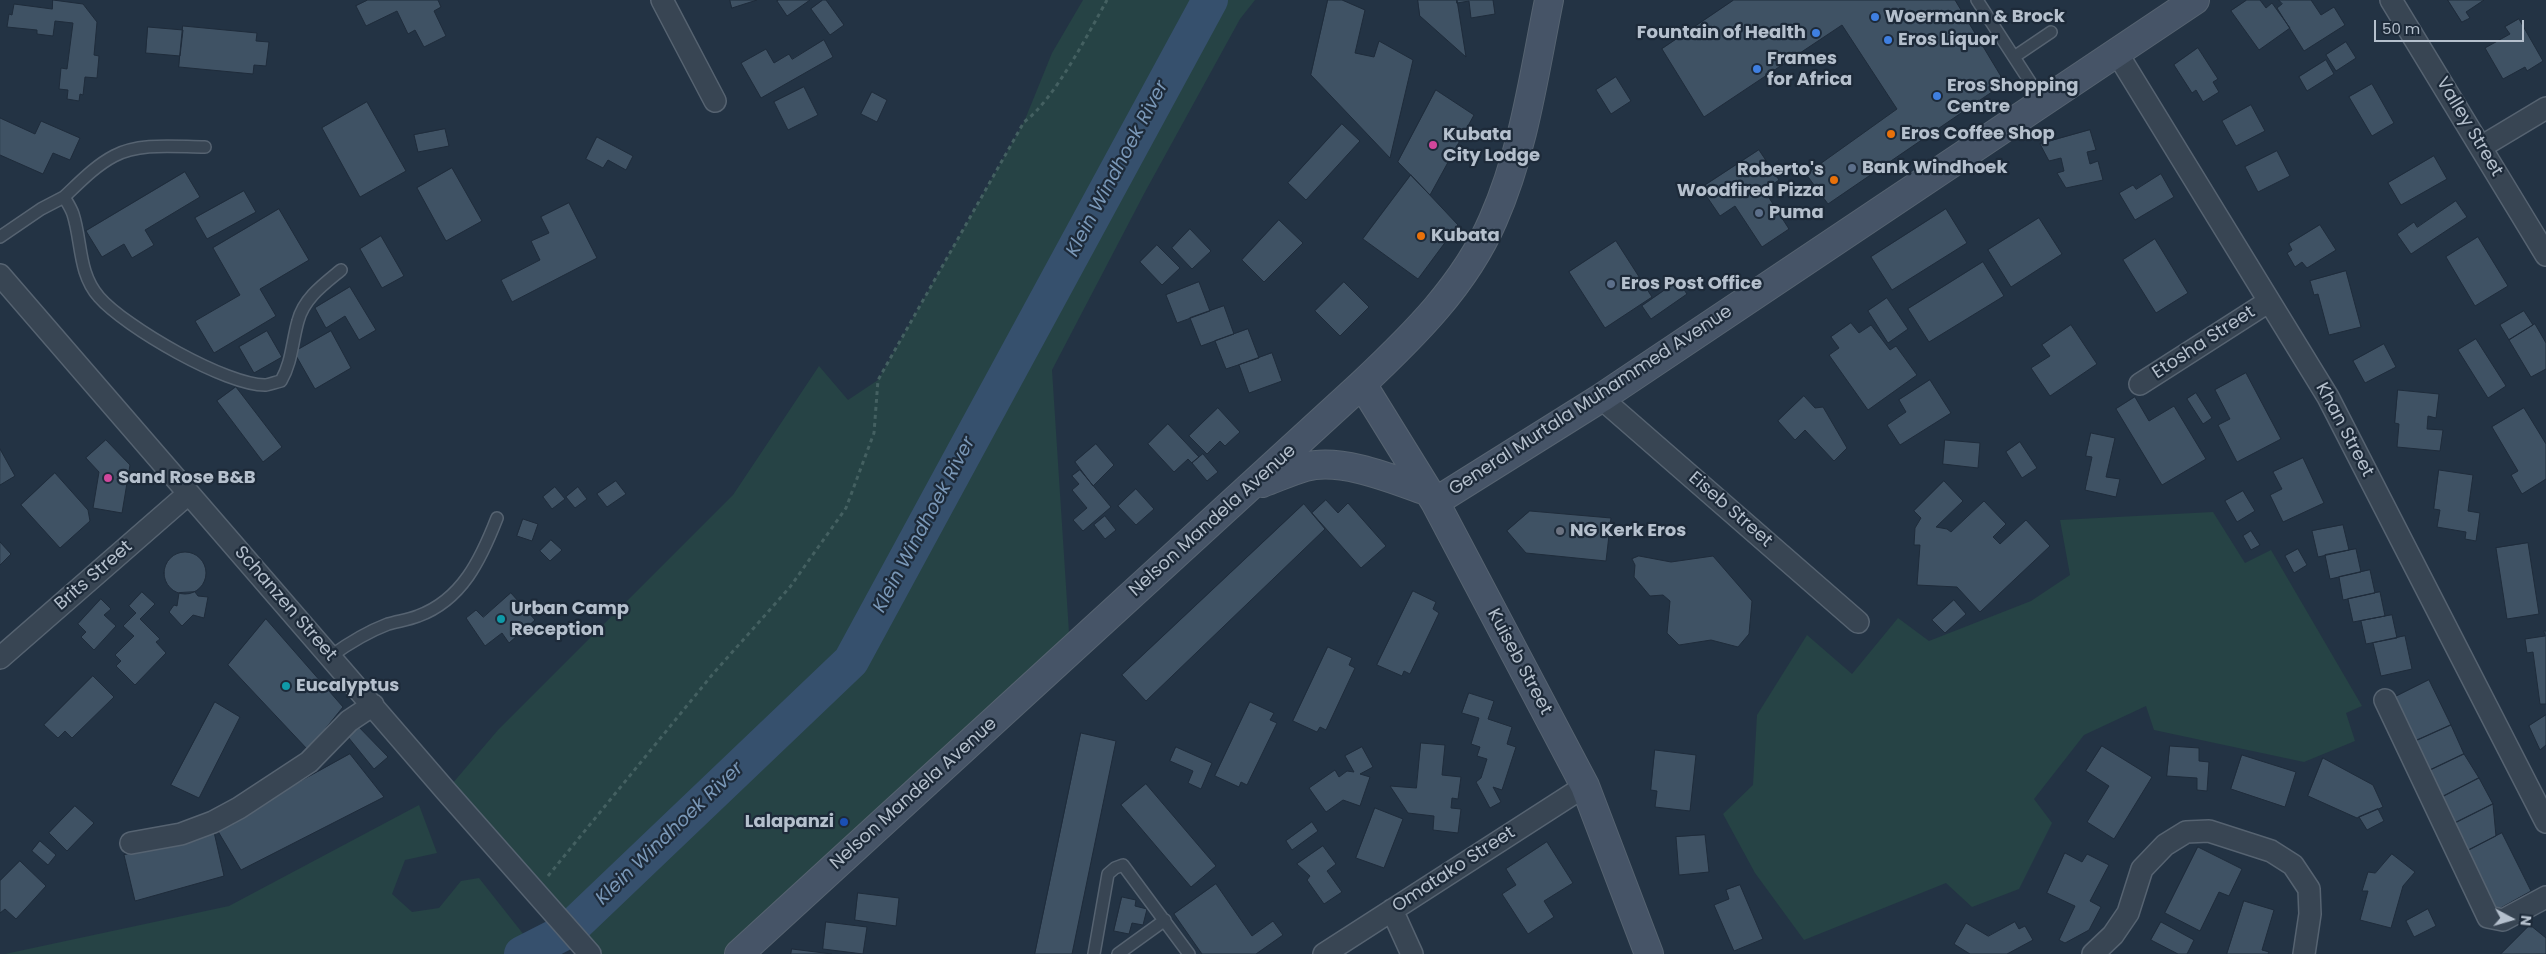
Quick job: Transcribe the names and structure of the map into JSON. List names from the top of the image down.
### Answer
{
  "streets": {
    "street": [
      "Valley Street",
      "Etosha Street",
      "General Murtala Muhammed Avenue",
      "Khan Street",
      "Eiseb Street",
      "Nelson Mandela Avenue",
      "Brits Street",
      "Schanzen Street",
      "Kuiseb Street",
      "Omatako Street"
    ]
  },
  "crossings": [
    ["Etosha Street", "Khan Street"],
    ["General Murtala Muhammed Avenue", "Khan Street"],
    ["General Murtala Muhammed Avenue", "Eiseb Street"],
    ["General Murtala Muhammed Avenue", "Kuiseb Street"],
    ["Nelson Mandela Avenue", "Kuiseb Street"],
    ["Brits Street", "Schanzen Street"],
    ["Kuiseb Street", "Omatako Street"]
  ],
  "water": ["Klein Windhoek River"],
  "places": [
    "Woermann & Brock",
    "Fountain of Health",
    "Eros Liquor",
    "Frames for Africa",
    "Eros Shopping Centre",
    "Eros Coffee Shop",
    "Kubata City Lodge",
    "Bank Windhoek",
    "Roberto's Woodfired Pizza",
    "Puma",
    "Kubata",
    "Eros Post Office",
    "Sand Rose B&B",
    "NG Kerk Eros",
    "Urban Camp Reception",
    "Eucalyptus",
    "Lalapanzi"
  ],
  "scale_bar": "50 m",
  "north": "right"
}
